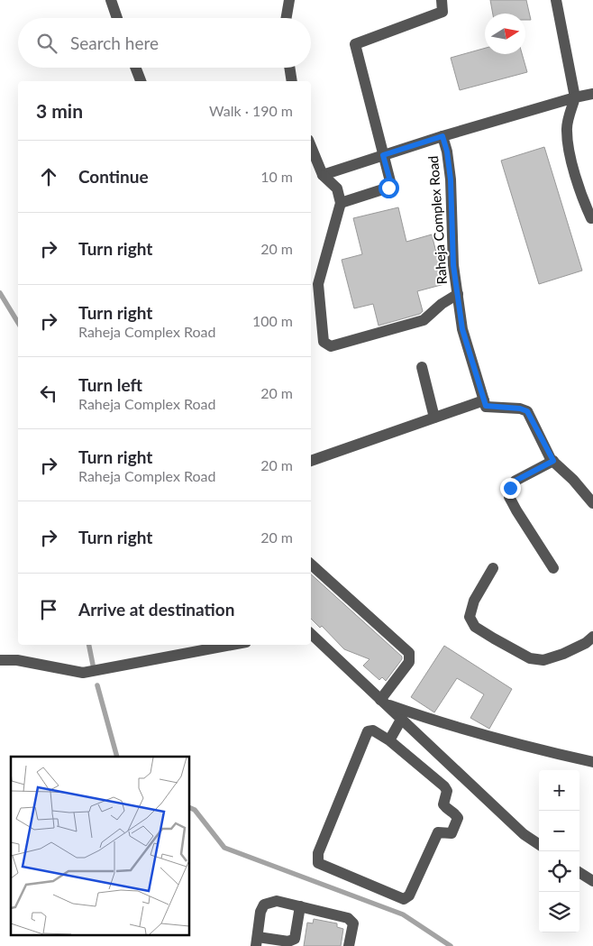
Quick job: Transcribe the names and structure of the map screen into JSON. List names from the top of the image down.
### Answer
{
  "streets": {
    "street": ["Raheja Complex Road"]
  },
  "north": "right",
  "page": {
    "search": "Search here",
    "heading": ["3 min", "Walk · 190 m"],
    "list": [
      ["Continue", "10 m"],
      ["Turn right", "20 m"],
      ["Turn right", "Raheja Complex Road", "100 m"],
      ["Turn left", "Raheja Complex Road", "20 m"],
      ["Turn right", "Raheja Complex Road", "20 m"],
      ["Turn right", "20 m"],
      "Arrive at destination"
    ],
    "map_buttons": ["+", "−"]
  }
}
